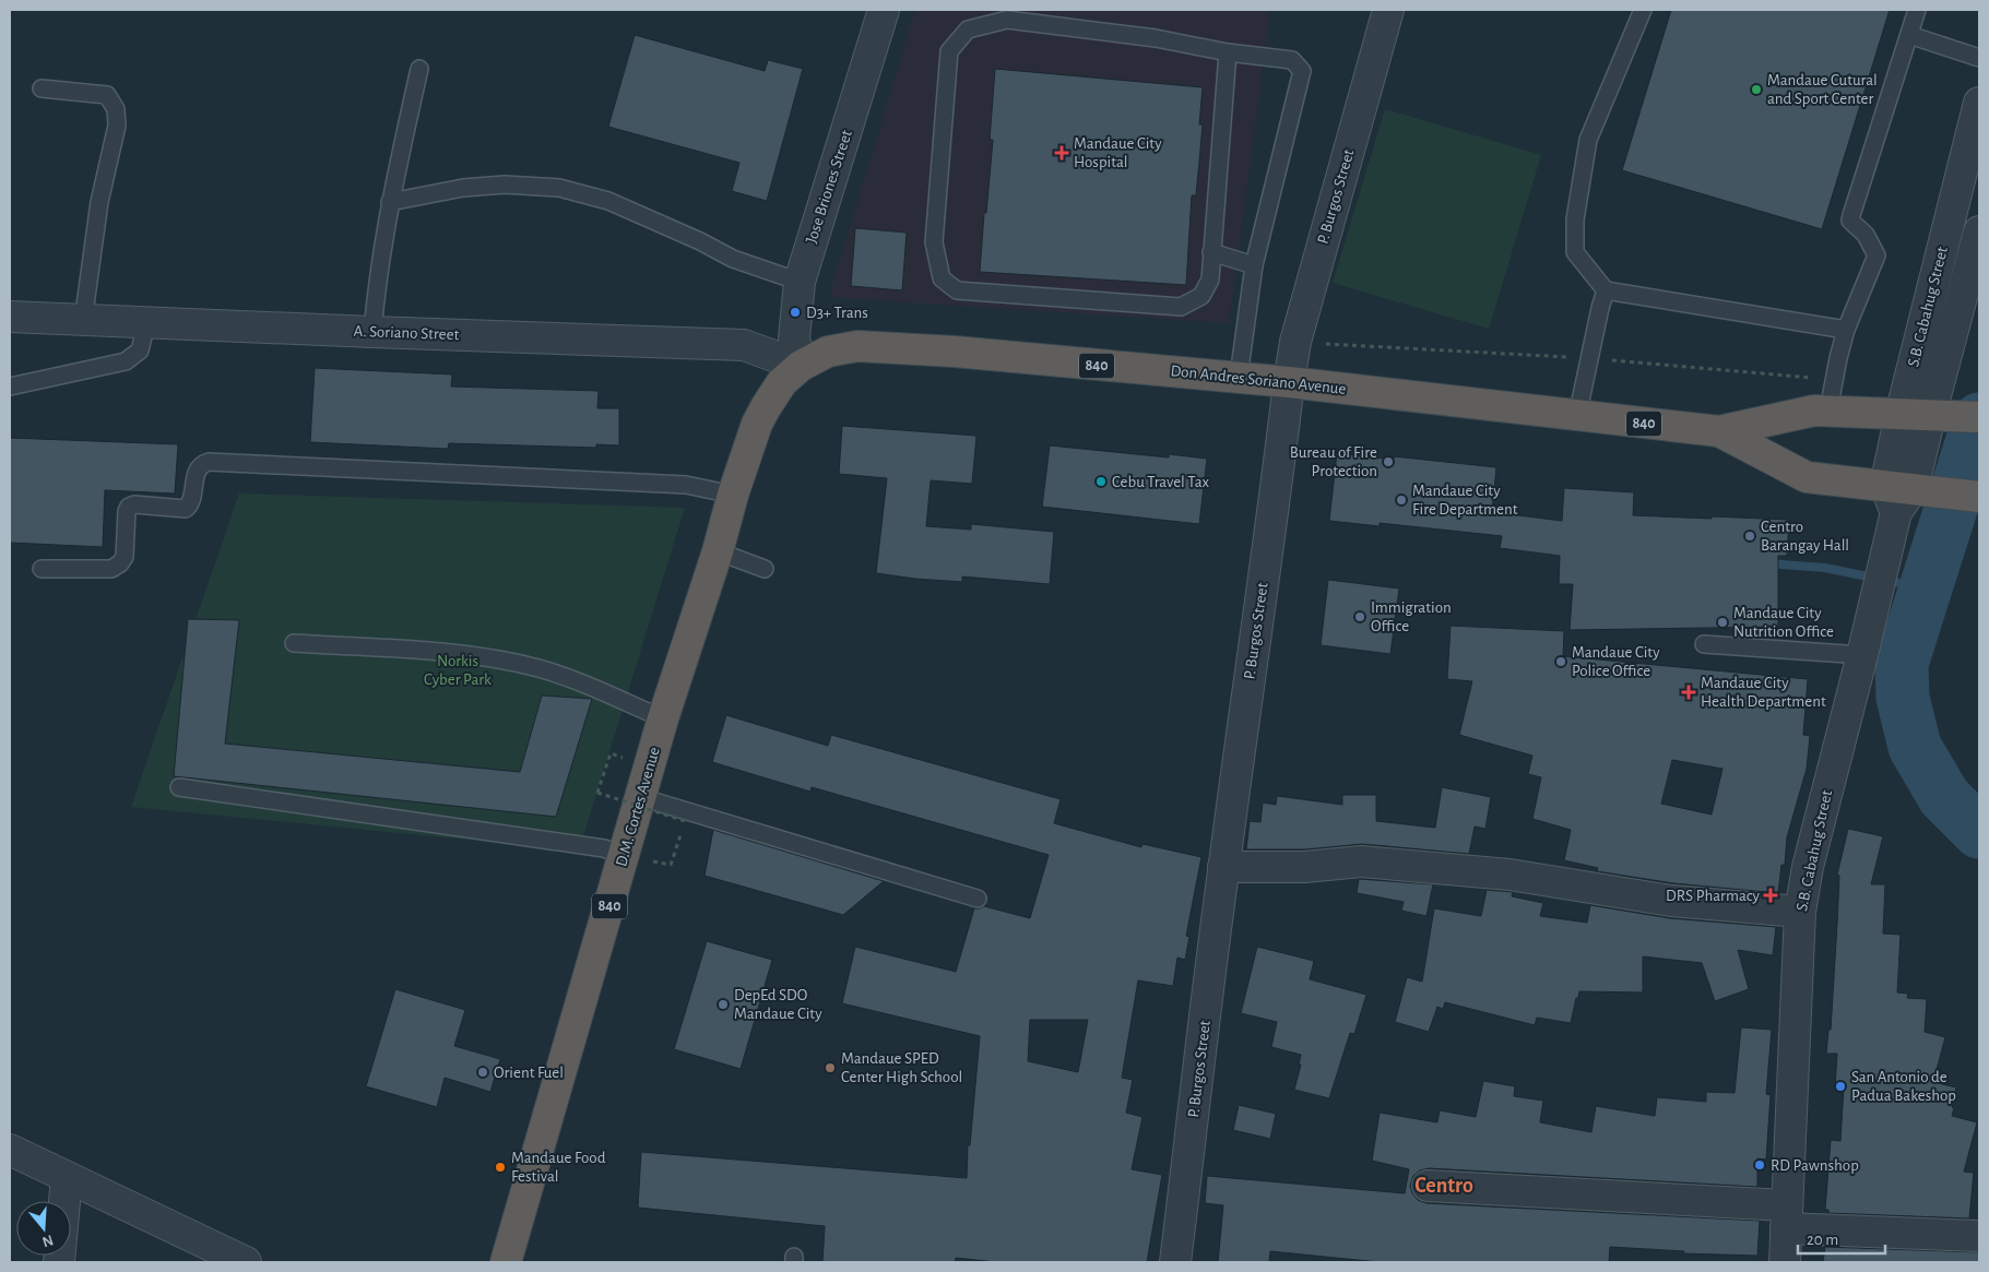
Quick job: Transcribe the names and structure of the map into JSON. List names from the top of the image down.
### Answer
{
  "streets": {
    "highway": ["840", "Don Andres Soriano Avenue", "D.M. Cortes Avenue"],
    "street": [
      "Jose Briones Street",
      "P. Burgos Street",
      "S.B. Cabahug Street",
      "A. Soriano Street"
    ]
  },
  "crossings": [
    ["Jose Briones Street", "A. Soriano Street"],
    ["Jose Briones Street", "Don Andres Soriano Avenue"],
    ["Jose Briones Street", "D.M. Cortes Avenue"],
    ["P. Burgos Street", "Don Andres Soriano Avenue"],
    ["S.B. Cabahug Street", "840"],
    ["S.B. Cabahug Street", "Don Andres Soriano Avenue"],
    ["A. Soriano Street", "Don Andres Soriano Avenue"],
    ["A. Soriano Street", "D.M. Cortes Avenue"],
    ["840", "Don Andres Soriano Avenue"],
    ["Don Andres Soriano Avenue", "D.M. Cortes Avenue"]
  ],
  "districts": ["Centro"],
  "parks": ["Norkis Cyber Park"],
  "places": {
    "other": [
      "Mandaue Cutural and Sport Center",
      "D3+ Trans",
      "Bureau of Fire Protection",
      "Cebu Travel Tax",
      "Mandaue City Fire Department",
      "Centro Barangay Hall",
      "Immigration Office",
      "Mandaue City Nutrition Office",
      "Mandaue City Police Office",
      "DepEd SDO Mandaue City",
      "Mandaue SPED Center High School",
      "Orient Fuel",
      "San Antonio de Padua Bakeshop",
      "RD Pawnshop",
      "Mandaue Food Festival"
    ],
    "health": ["Mandaue City Hospital", "Mandaue City Health Department", "DRS Pharmacy"]
  },
  "scale_bar": "20 m",
  "north": "bottom"
}
